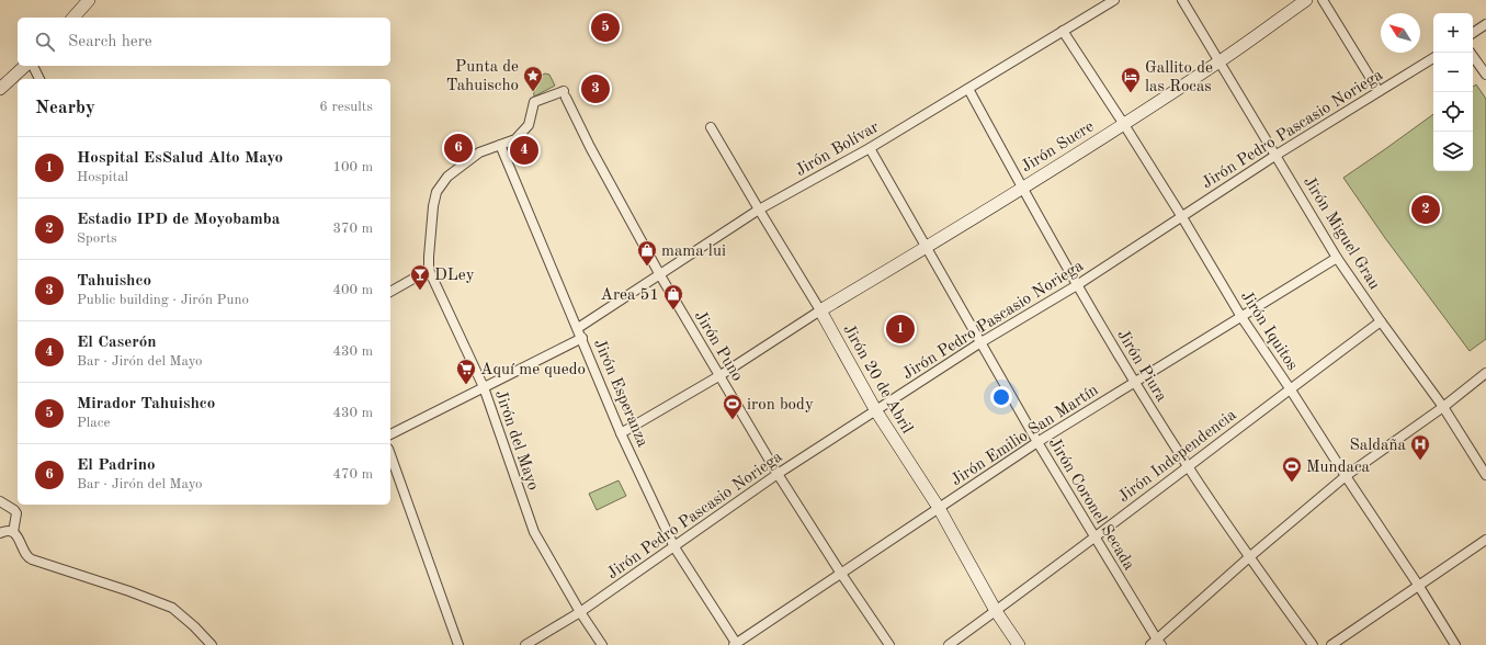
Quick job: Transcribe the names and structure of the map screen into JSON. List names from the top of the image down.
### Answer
{
  "streets": {
    "street": [
      "Jirón Pedro Pascasio Noriega",
      "Jirón Sucre",
      "Jirón Bolívar",
      "Jirón Miguel Grau",
      "Jirón Iquitos",
      "Jirón Puno",
      "Jirón Piura",
      "Jirón 20 de Abril",
      "Jirón Esperanza",
      "Jirón Emilio San Martín",
      "Jirón del Mayo",
      "Jirón Independencia",
      "Jirón Coronel Secada"
    ]
  },
  "crossings": [
    ["Jirón Pedro Pascasio Noriega", "Jirón Miguel Grau"],
    ["Jirón Pedro Pascasio Noriega", "Jirón Iquitos"],
    ["Jirón Pedro Pascasio Noriega", "Jirón Puno"],
    ["Jirón Pedro Pascasio Noriega", "Jirón Piura"],
    ["Jirón Pedro Pascasio Noriega", "Jirón 20 de Abril"],
    ["Jirón Pedro Pascasio Noriega", "Jirón Esperanza"],
    ["Jirón Pedro Pascasio Noriega", "Jirón del Mayo"],
    ["Jirón Pedro Pascasio Noriega", "Jirón Coronel Secada"],
    ["Jirón Sucre", "Jirón Miguel Grau"],
    ["Jirón Sucre", "Jirón Iquitos"],
    ["Jirón Sucre", "Jirón Piura"],
    ["Jirón Sucre", "Jirón 20 de Abril"],
    ["Jirón Sucre", "Jirón Coronel Secada"],
    ["Jirón Bolívar", "Jirón Iquitos"],
    ["Jirón Bolívar", "Jirón Puno"],
    ["Jirón Bolívar", "Jirón Piura"],
    ["Jirón Bolívar", "Jirón 20 de Abril"],
    ["Jirón Bolívar", "Jirón Esperanza"],
    ["Jirón Bolívar", "Jirón Coronel Secada"],
    ["Jirón Miguel Grau", "Jirón Emilio San Martín"],
    ["Jirón Miguel Grau", "Jirón Independencia"],
    ["Jirón Iquitos", "Jirón Emilio San Martín"],
    ["Jirón Iquitos", "Jirón Independencia"],
    ["Jirón Puno", "Jirón Emilio San Martín"],
    ["Jirón Puno", "Jirón del Mayo"],
    ["Jirón Piura", "Jirón Emilio San Martín"],
    ["Jirón Piura", "Jirón Independencia"],
    ["Jirón 20 de Abril", "Jirón Emilio San Martín"],
    ["Jirón 20 de Abril", "Jirón Independencia"],
    ["Jirón Esperanza", "Jirón Emilio San Martín"],
    ["Jirón Esperanza", "Jirón del Mayo"],
    ["Jirón Emilio San Martín", "Jirón Coronel Secada"],
    ["Jirón Independencia", "Jirón Coronel Secada"]
  ],
  "places": {
    "place": ["Punta de Tahuischo"],
    "hotel": ["Gallito de las Rocas"],
    "shop": ["mama lui", "Area 51"],
    "bar": ["DLey"],
    "supermarket": ["Aquí me quedo"],
    "sports": ["iron body", "Mundaca"],
    "hospital": ["Saldaña"]
  },
  "north": "top left",
  "page": {
    "pins": [
      "5",
      "3",
      "6",
      "4",
      "2",
      "1"
    ],
    "map_buttons": ["+", "−"],
    "search": "Search here",
    "heading": ["Nearby", "6 results"],
    "list": [
      {
        "mark": "1",
        "name": "Hospital EsSalud Alto Mayo",
        "note": "Hospital",
        "value": "100 m"
      },
      {
        "mark": "2",
        "name": "Estadio IPD de Moyobamba",
        "note": "Sports",
        "value": "370 m"
      },
      {
        "mark": "3",
        "name": "Tahuishco",
        "note": "Public building · Jirón Puno",
        "value": "400 m"
      },
      {
        "mark": "4",
        "name": "El Caserón",
        "note": "Bar · Jirón del Mayo",
        "value": "430 m"
      },
      {
        "mark": "5",
        "name": "Mirador Tahuishco",
        "note": "Place",
        "value": "430 m"
      },
      {
        "mark": "6",
        "name": "El Padrino",
        "note": "Bar · Jirón del Mayo",
        "value": "470 m"
      }
    ]
  }
}
